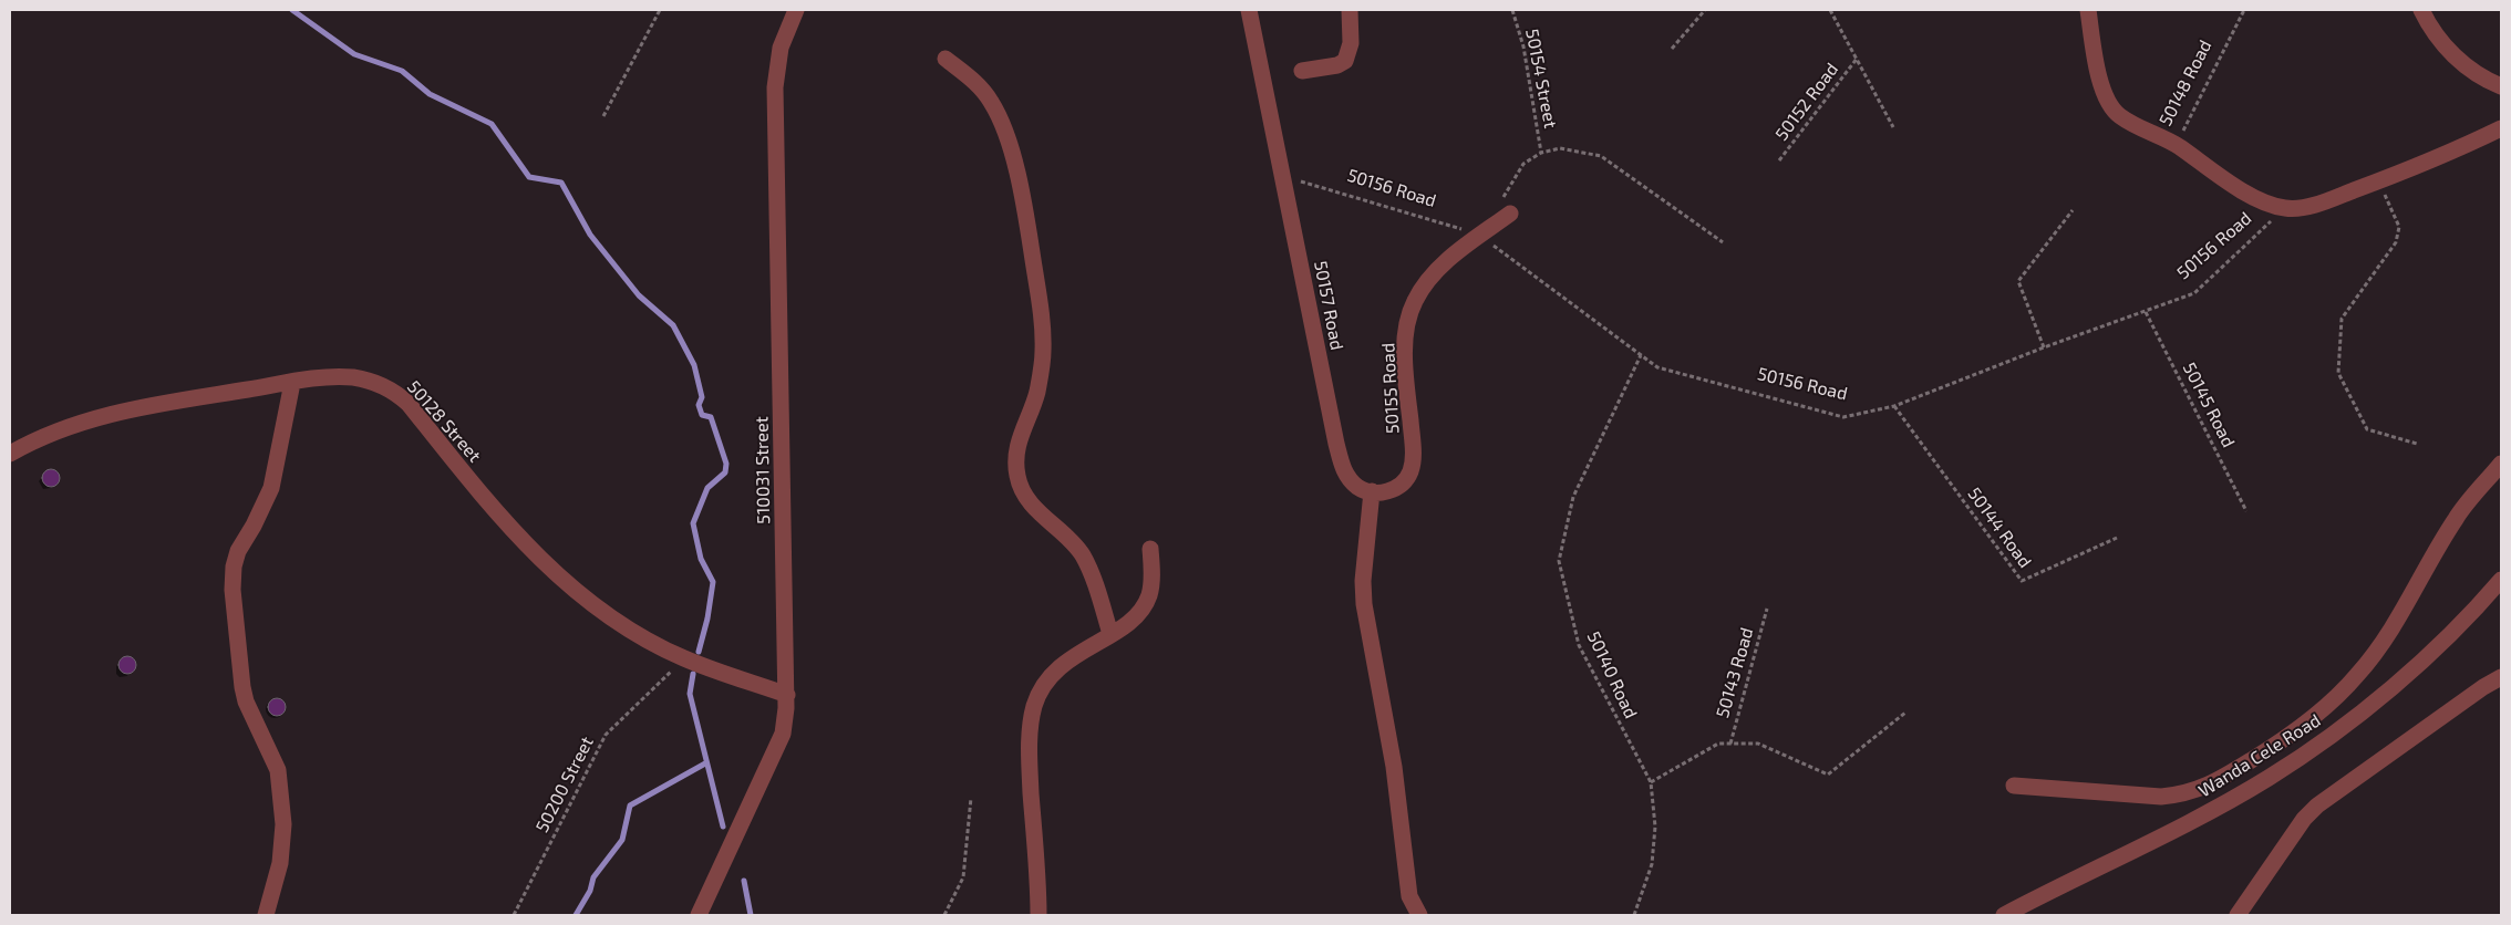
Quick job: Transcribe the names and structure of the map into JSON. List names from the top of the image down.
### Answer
{
  "streets": {
    "street": [
      "50148 Road",
      "50157 Road",
      "50155 Road",
      "50128 Street",
      "510031 Street",
      "Wanda Cele Road"
    ],
    "path": [
      "50154 Street",
      "50152 Road",
      "50156 Road",
      "50145 Road",
      "50144 Road",
      "50143 Road",
      "50140 Road",
      "50200 Street"
    ]
  },
  "crossings": [
    ["50148 Road", "50156 Road"],
    ["50156 Road", "50157 Road"],
    ["50156 Road", "50155 Road"],
    ["50156 Road", "50145 Road"],
    ["50156 Road", "50144 Road"],
    ["50156 Road", "50140 Road"],
    ["50157 Road", "50155 Road"],
    ["50128 Street", "510031 Street"],
    ["50128 Street", "50200 Street"]
  ]
}
